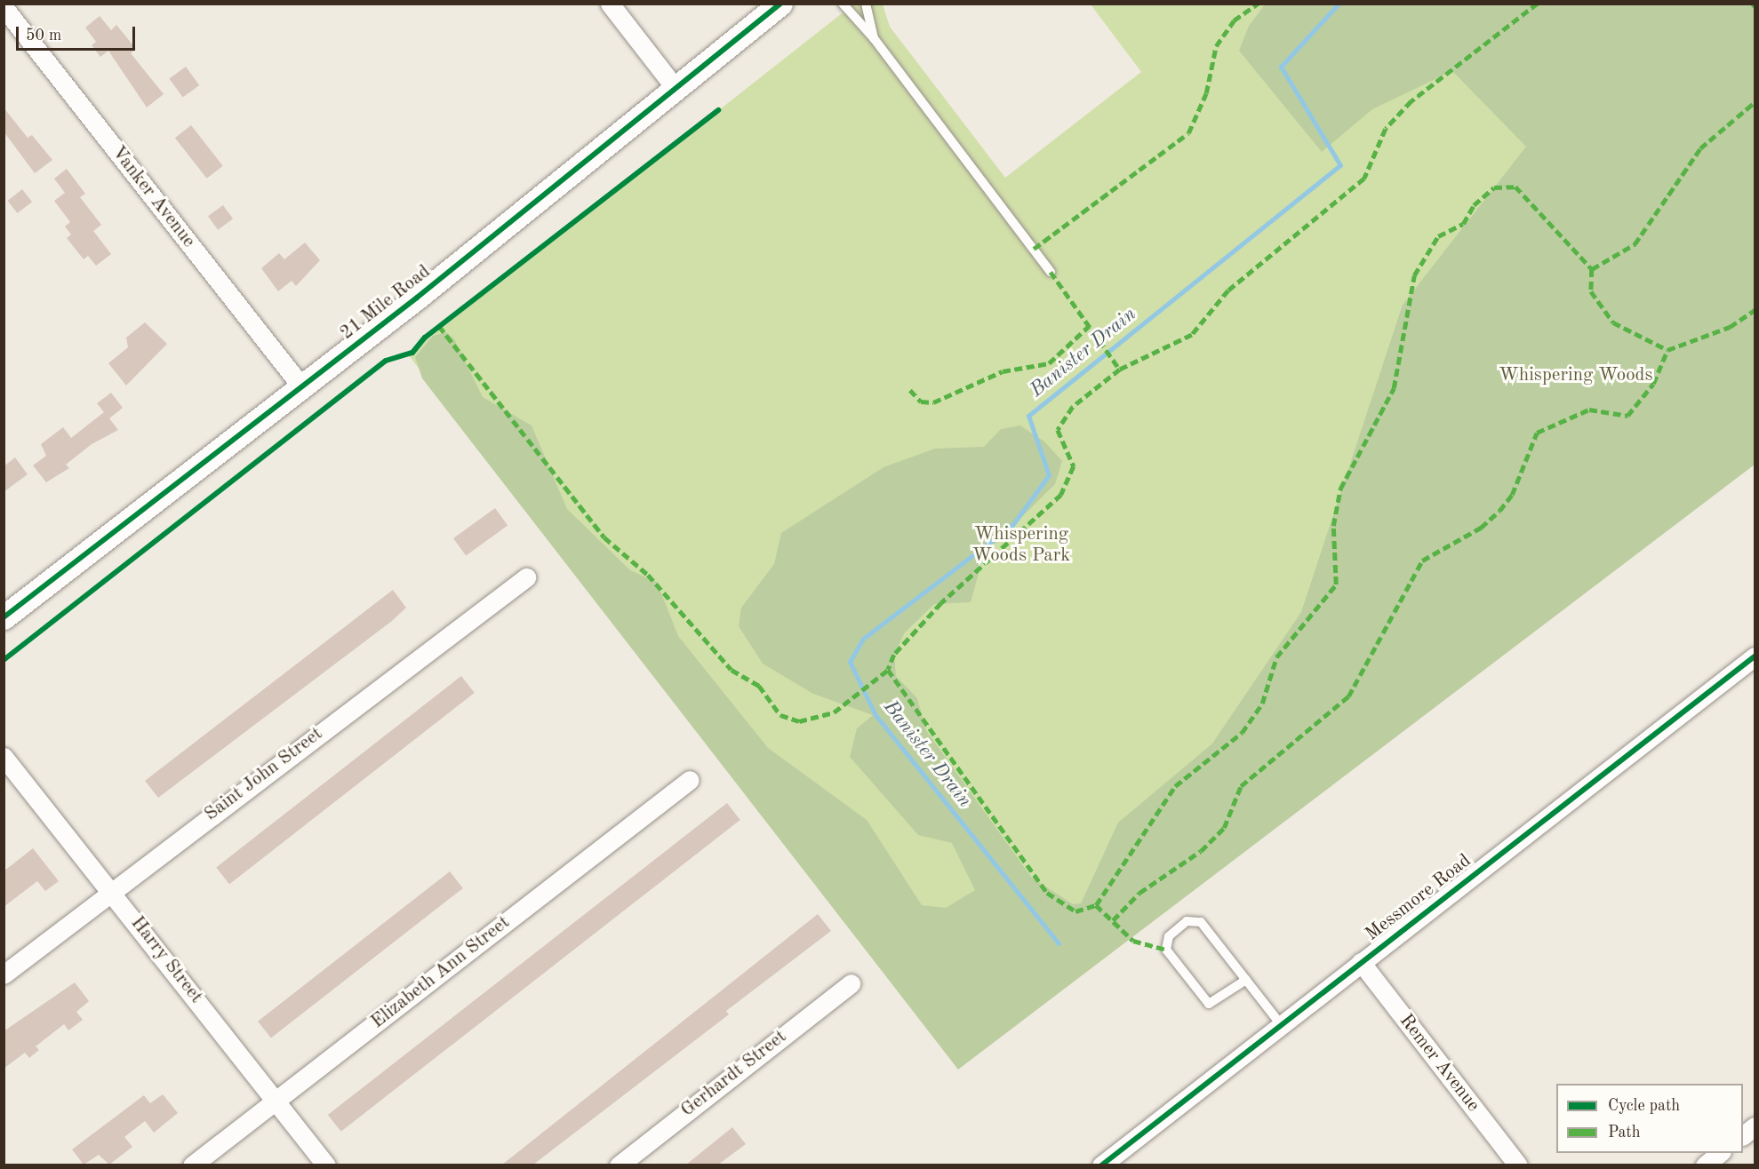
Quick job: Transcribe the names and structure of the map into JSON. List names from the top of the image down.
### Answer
{
  "streets": {
    "street": [
      "Vanker Avenue",
      "21 Mile Road",
      "Saint John Street",
      "Messmore Road",
      "Harry Street",
      "Elizabeth Ann Street",
      "Remer Avenue",
      "Gerhardt Street"
    ]
  },
  "crossings": [
    ["Vanker Avenue", "21 Mile Road"],
    ["Saint John Street", "Harry Street"],
    ["Messmore Road", "Remer Avenue"],
    ["Harry Street", "Elizabeth Ann Street"]
  ],
  "water": ["Banister Drain"],
  "parks": ["Whispering Woods", "Whispering Woods Park"],
  "legend": ["Cycle path", "Path"],
  "scale_bar": "50 m"
}
